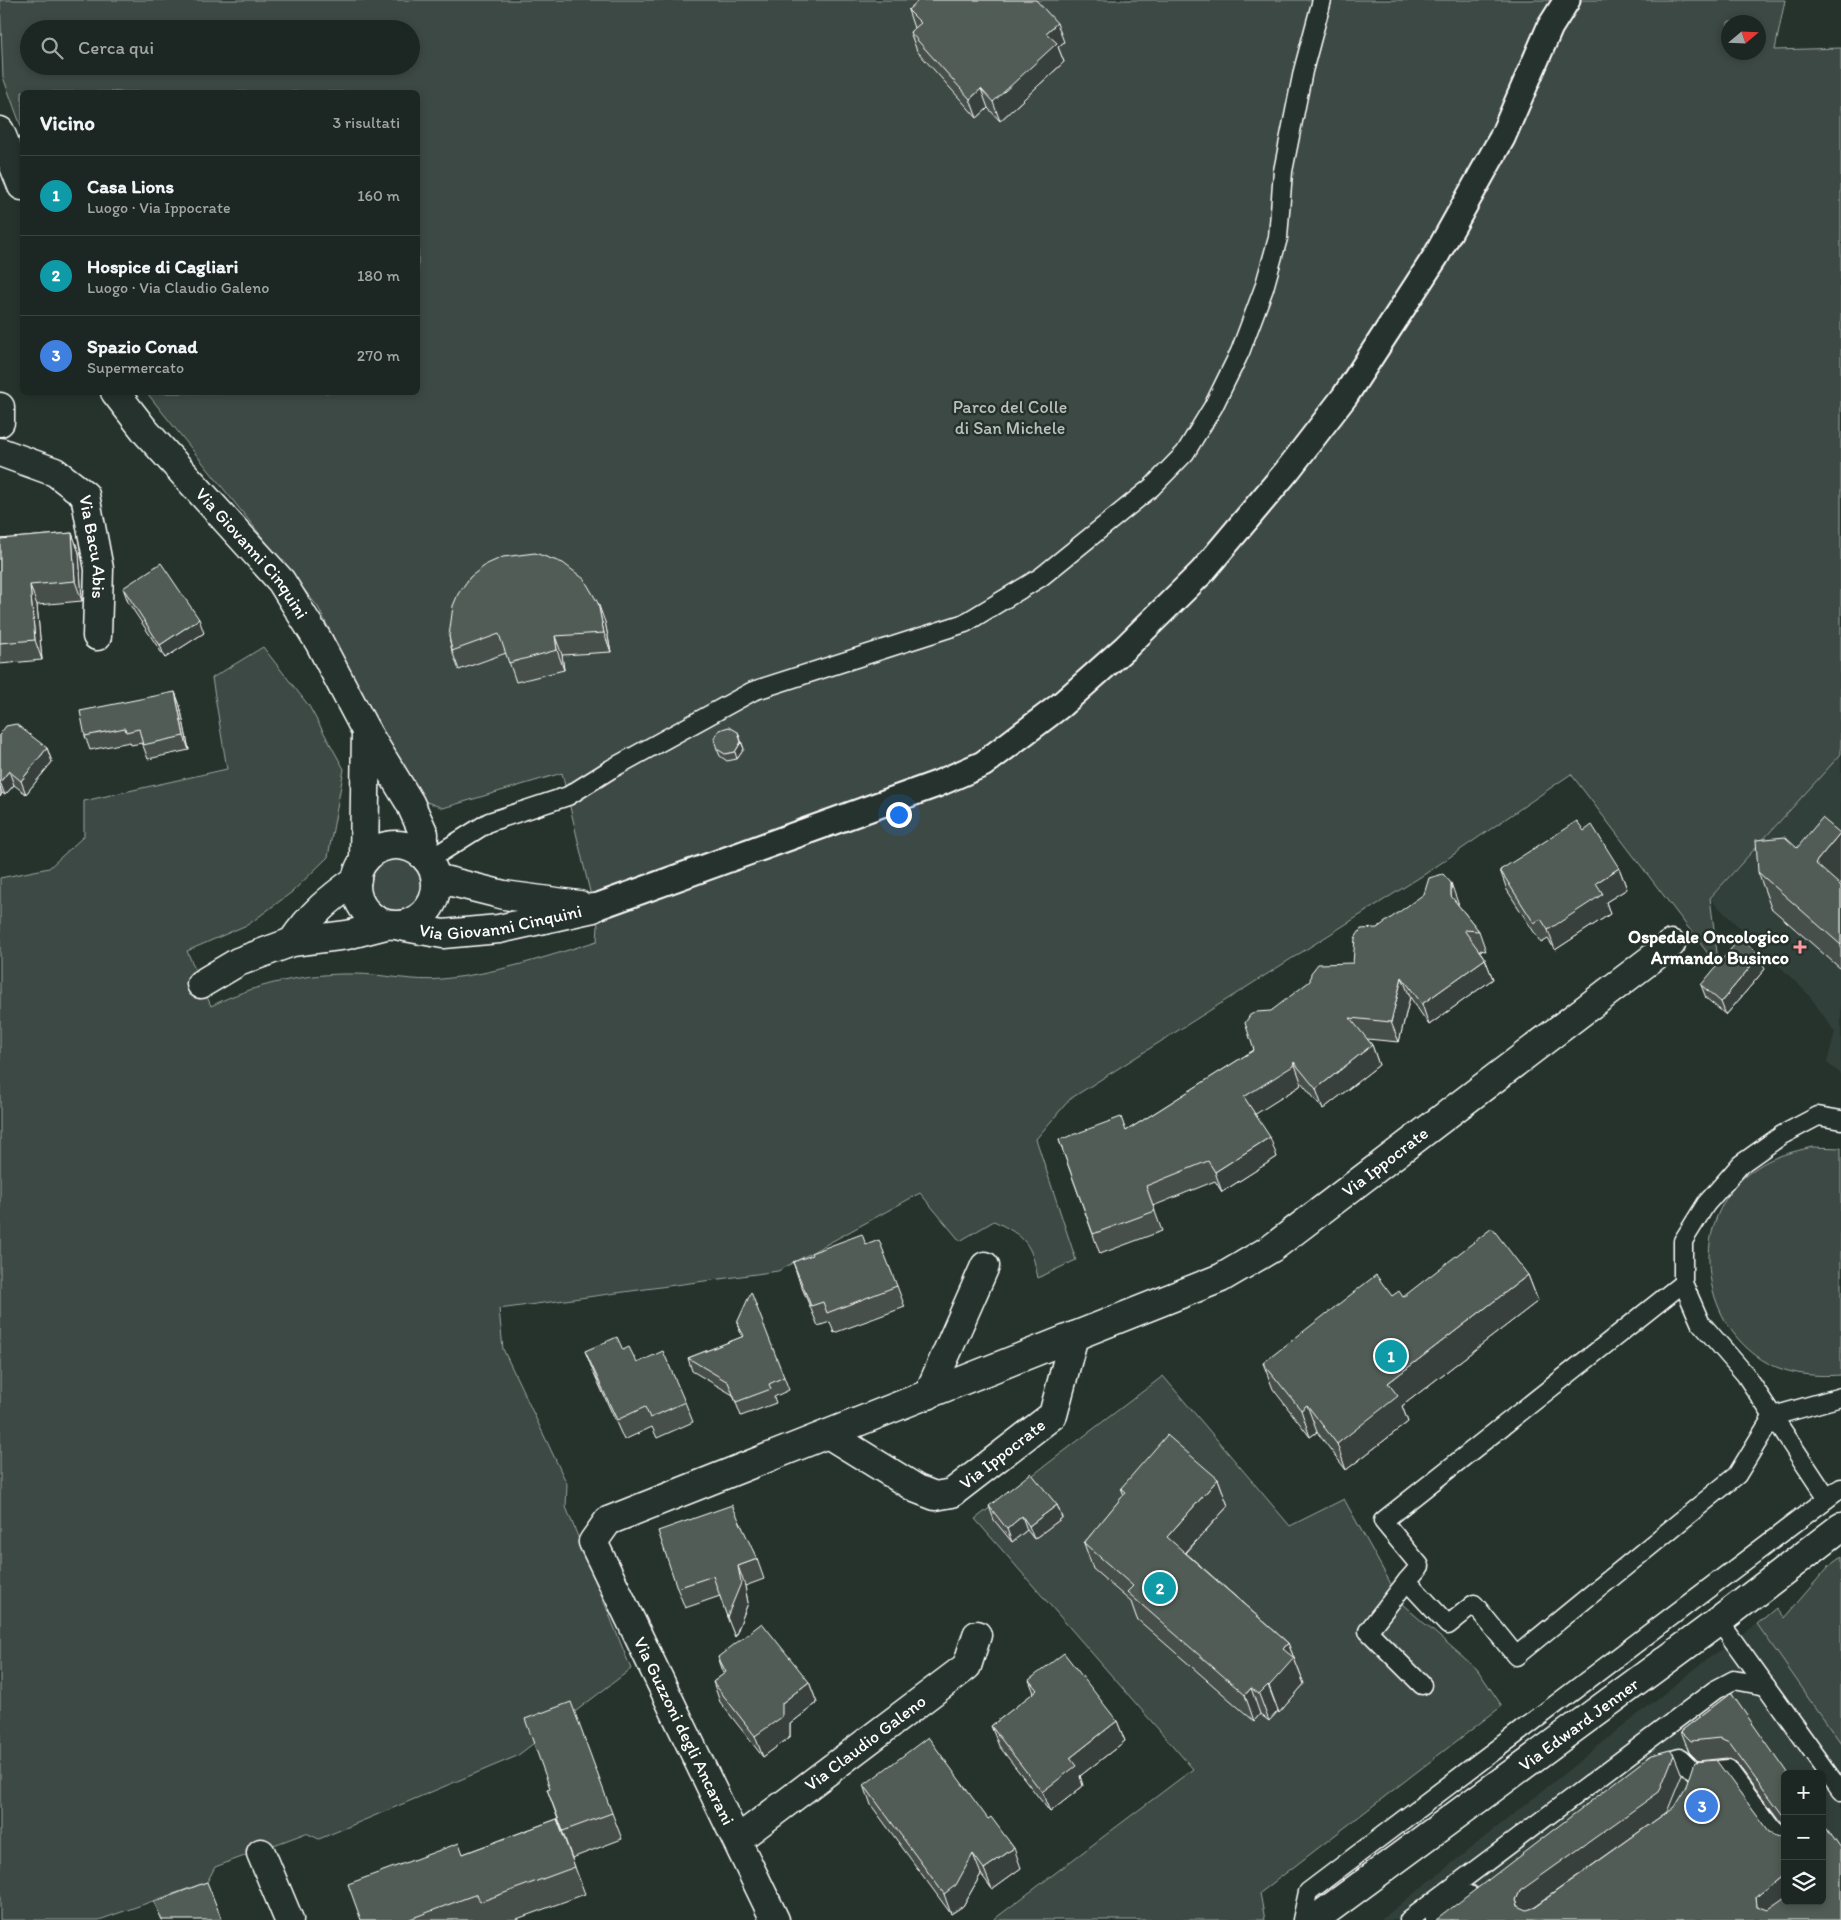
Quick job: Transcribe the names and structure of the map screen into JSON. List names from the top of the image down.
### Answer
{
  "streets": {
    "street": [
      "Via Bacu Abis",
      "Via Giovanni Cinquini",
      "Via Ippocrate",
      "Via Edward Jenner",
      "Via Guzzoni degli Ancarani",
      "Via Claudio Galeno"
    ]
  },
  "crossings": [
    ["Via Ippocrate", "Via Guzzoni degli Ancarani"],
    ["Via Guzzoni degli Ancarani", "Via Claudio Galeno"]
  ],
  "parks": ["Parco del Colle di San Michele"],
  "places": {
    "health": ["Ospedale Oncologico Armando Businco"]
  },
  "north": "right",
  "page": {
    "search": "Cerca qui",
    "heading": ["Vicino", "3 risultati"],
    "list": [
      {
        "mark": "1",
        "name": "Casa Lions",
        "note": "Luogo · Via Ippocrate",
        "value": "160 m"
      },
      {
        "mark": "2",
        "name": "Hospice di Cagliari",
        "note": "Luogo · Via Claudio Galeno",
        "value": "180 m"
      },
      {
        "mark": "3",
        "name": "Spazio Conad",
        "note": "Supermercato",
        "value": "270 m"
      }
    ],
    "pins": ["1", "2", "3"],
    "map_buttons": ["+", "−"]
  }
}
